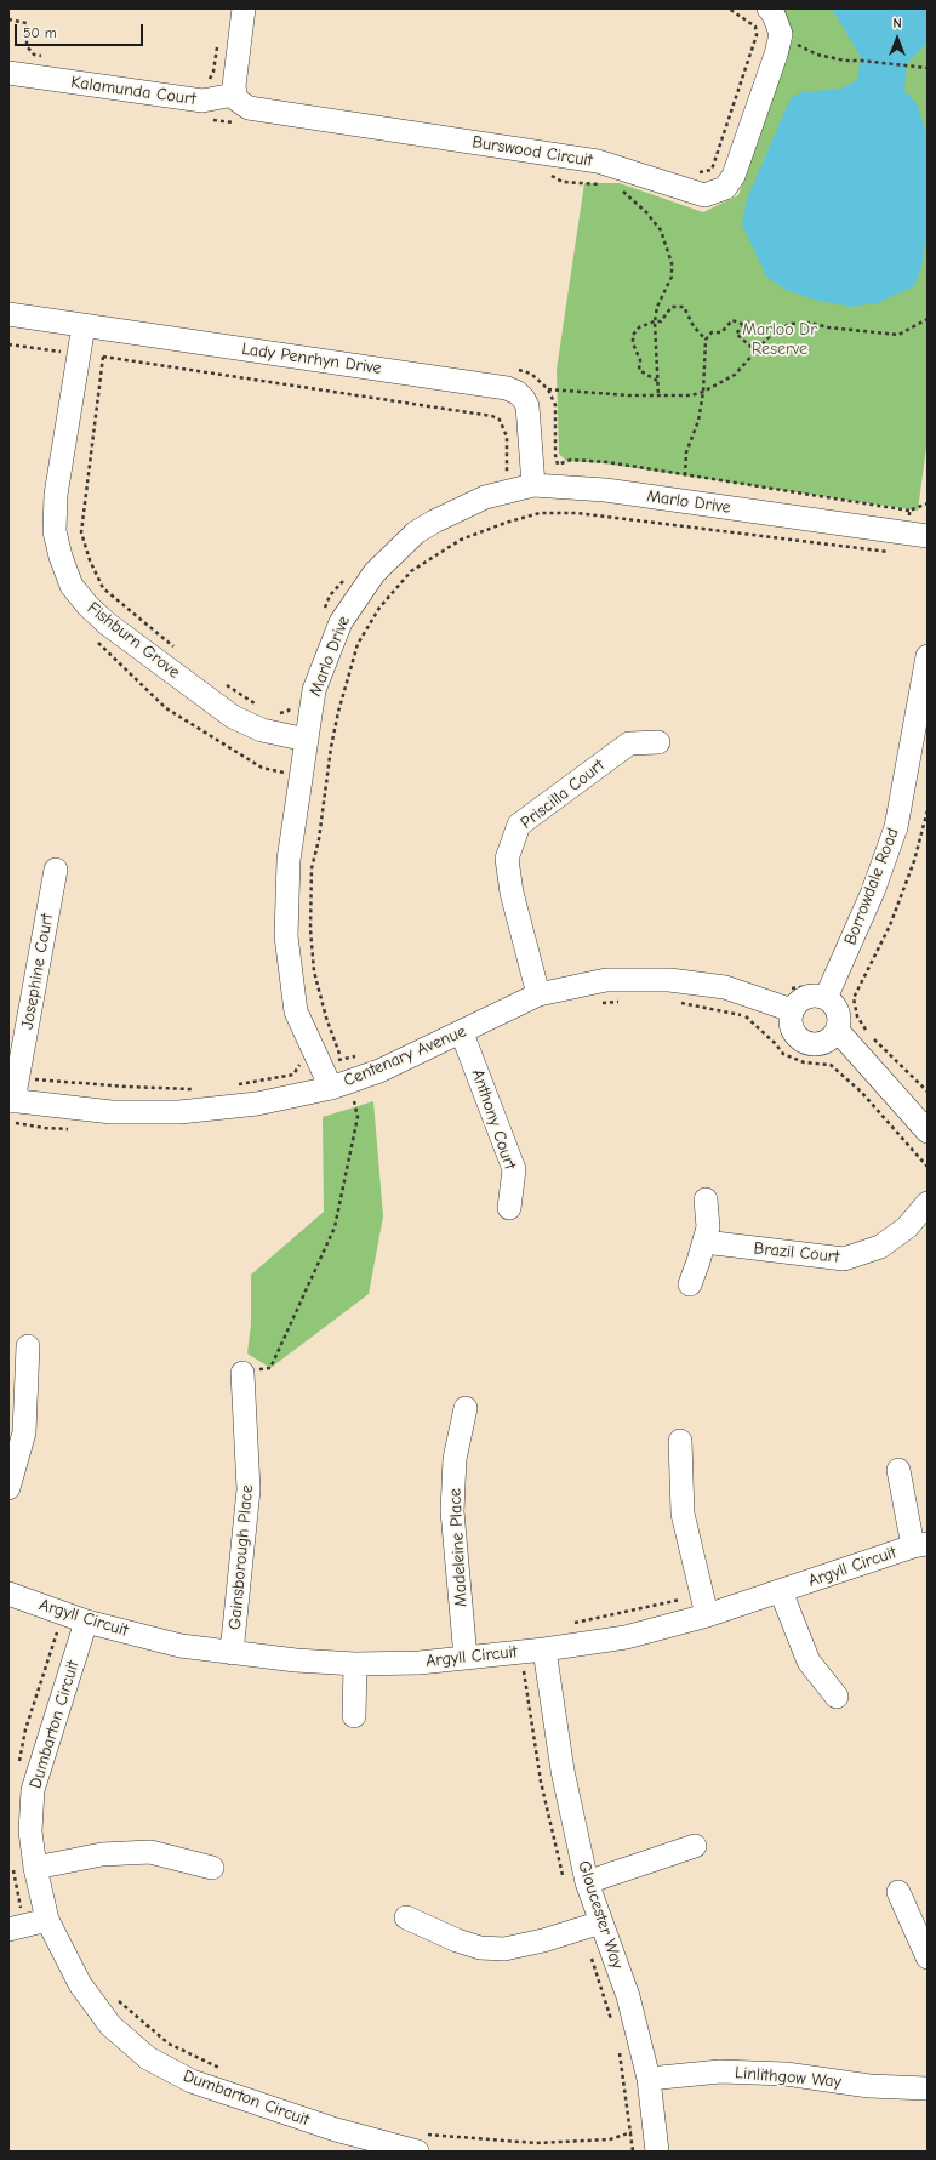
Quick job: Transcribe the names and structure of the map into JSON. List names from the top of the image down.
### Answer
{
  "streets": {
    "street": [
      "Kalamunda Court",
      "Burswood Circuit",
      "Lady Penrhyn Drive",
      "Marlo Drive",
      "Fishburn Grove",
      "Priscilla Court",
      "Borrowdale Road",
      "Josephine Court",
      "Centenary Avenue",
      "Anthony Court",
      "Brazil Court",
      "Madeleine Place",
      "Gainsborough Place",
      "Argyll Circuit",
      "Dumbarton Circuit",
      "Gloucester Way",
      "Linlithgow Way"
    ]
  },
  "crossings": [
    ["Kalamunda Court", "Burswood Circuit"],
    ["Lady Penrhyn Drive", "Marlo Drive"],
    ["Lady Penrhyn Drive", "Fishburn Grove"],
    ["Marlo Drive", "Fishburn Grove"],
    ["Marlo Drive", "Centenary Avenue"],
    ["Priscilla Court", "Centenary Avenue"],
    ["Borrowdale Road", "Centenary Avenue"],
    ["Josephine Court", "Centenary Avenue"],
    ["Centenary Avenue", "Anthony Court"],
    ["Madeleine Place", "Argyll Circuit"],
    ["Gainsborough Place", "Argyll Circuit"],
    ["Argyll Circuit", "Dumbarton Circuit"],
    ["Argyll Circuit", "Gloucester Way"],
    ["Gloucester Way", "Linlithgow Way"]
  ],
  "parks": ["Marloo Dr Reserve"],
  "scale_bar": "50 m",
  "north": "top"
}
